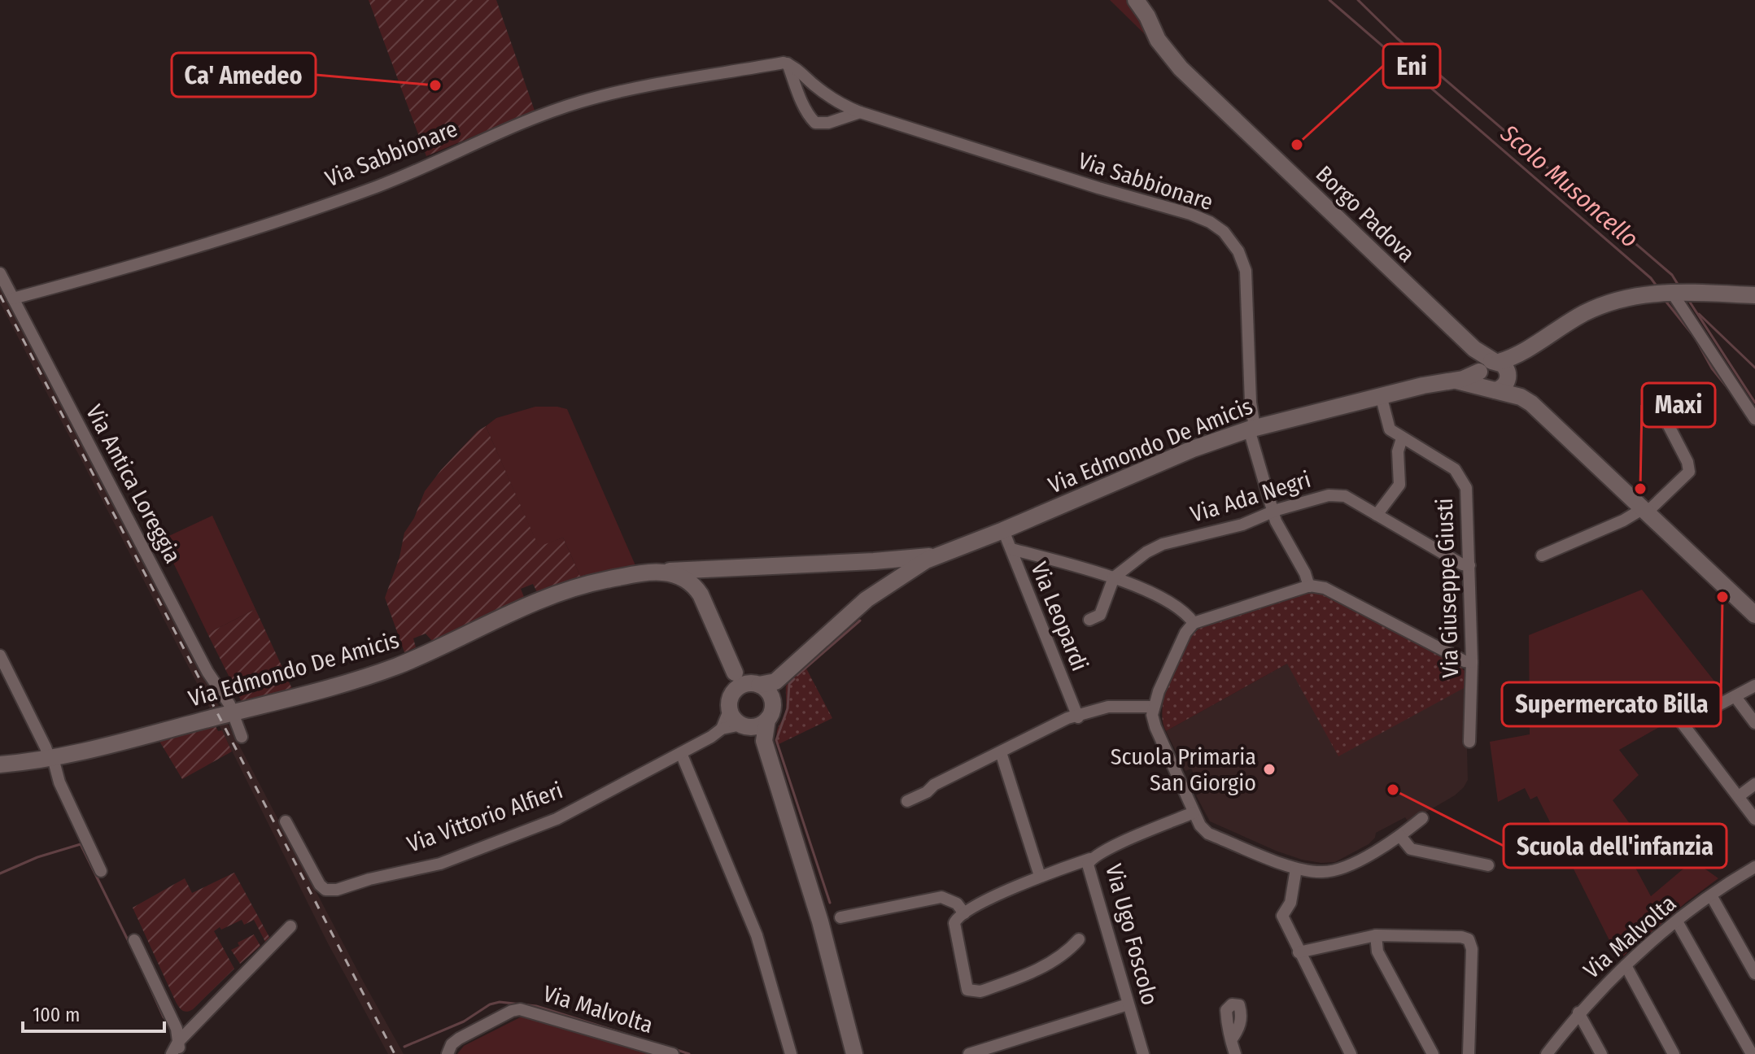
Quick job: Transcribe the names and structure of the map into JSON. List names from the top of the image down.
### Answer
{
  "streets": {
    "street": [
      "Via Sabbionare",
      "Borgo Padova",
      "Via Edmondo De Amicis",
      "Via Antica Loreggia",
      "Via Ada Negri",
      "Via Giuseppe Giusti",
      "Via Leopardi",
      "Via Vittorio Alfieri",
      "Via Ugo Foscolo",
      "Via Malvolta"
    ]
  },
  "crossings": [
    ["Via Sabbionare", "Via Edmondo De Amicis"],
    ["Via Sabbionare", "Via Antica Loreggia"],
    ["Via Sabbionare", "Via Ada Negri"],
    ["Borgo Padova", "Via Edmondo De Amicis"],
    ["Via Edmondo De Amicis", "Via Antica Loreggia"],
    ["Via Edmondo De Amicis", "Via Giuseppe Giusti"],
    ["Via Edmondo De Amicis", "Via Leopardi"],
    ["Via Ada Negri", "Via Giuseppe Giusti"]
  ],
  "water": ["Scolo Musoncello"],
  "places": [
    "Ca' Amedeo",
    "Eni",
    "Maxi",
    "Supermercato Billa",
    "Scuola Primaria San Giorgio",
    "Scuola dell'infanzia"
  ],
  "scale_bar": "100 m"
}
